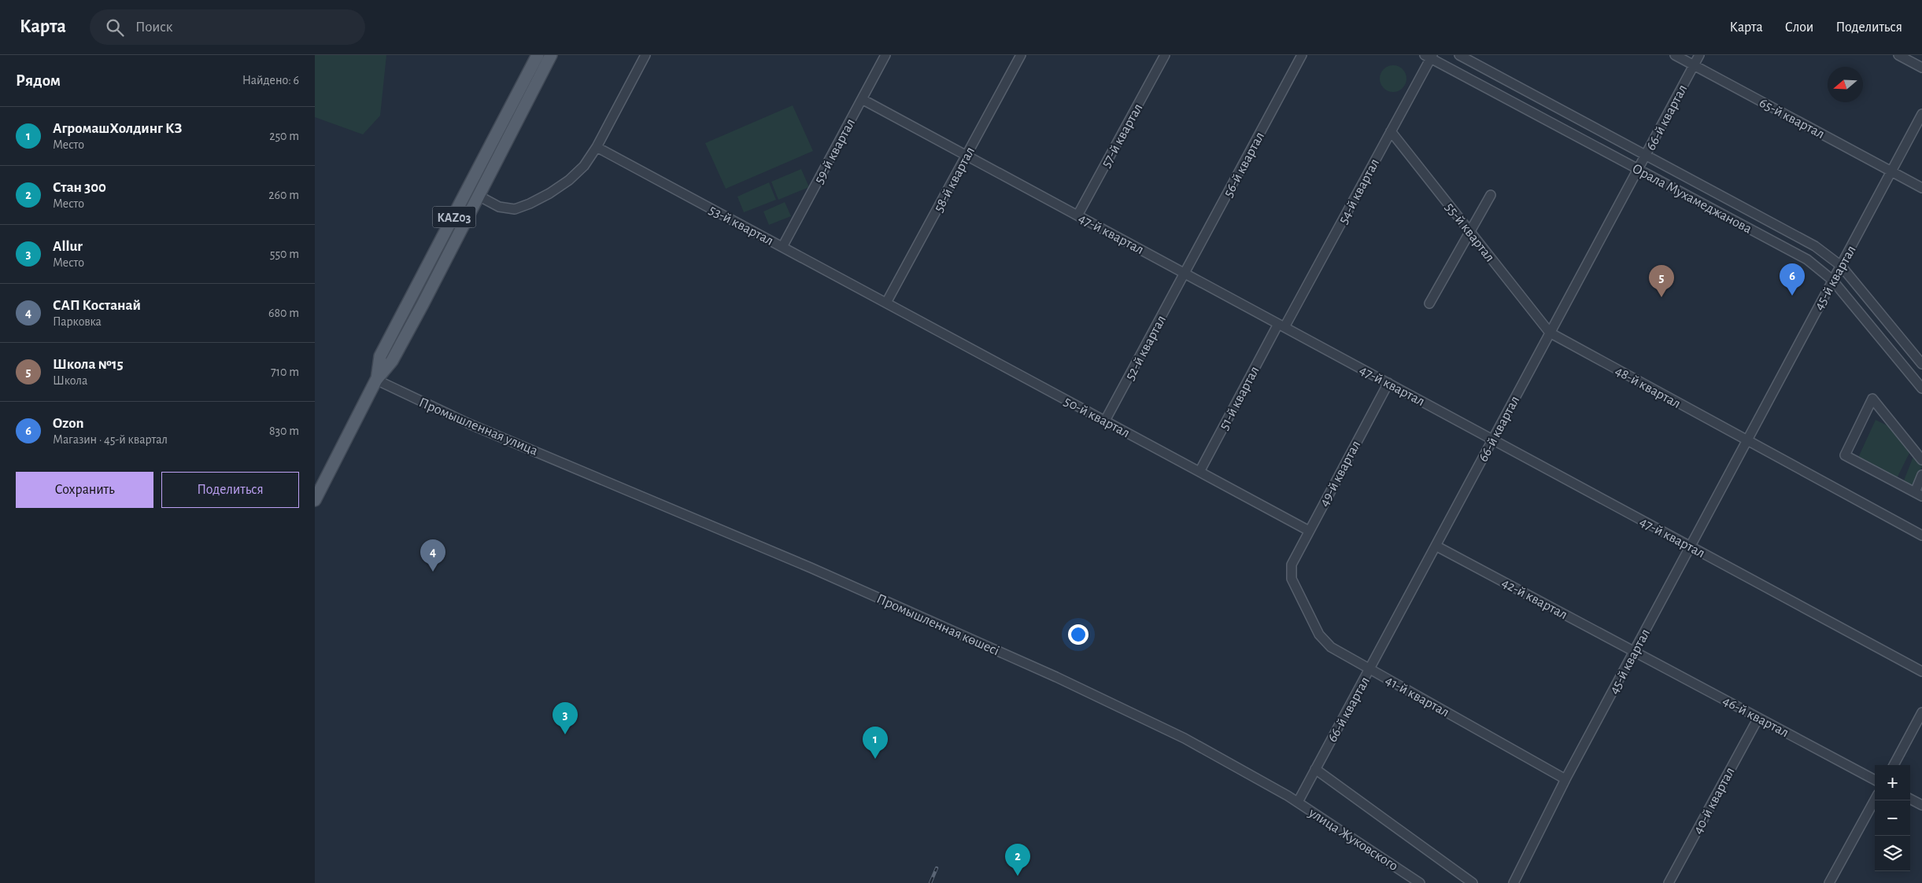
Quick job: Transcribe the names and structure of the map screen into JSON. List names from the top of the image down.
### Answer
{
  "streets": {
    "main road": ["KАZ03"],
    "street": [
      "66-й квартал",
      "65-й квартал",
      "57-й квартал",
      "59-й квартал",
      "56-й квартал",
      "58-й квартал",
      "54-й квартал",
      "Орала Мухамеджанова",
      "53-й квартал",
      "55-й квартал",
      "47-й квартал",
      "45-й квартал",
      "52-й квартал",
      "48-й квартал",
      "51-й квартал",
      "50-й квартал",
      "Промышленная улица",
      "49-й квартал",
      "42-й квартал",
      "Промышленная көшесі",
      "41-й квартал",
      "46-й квартал",
      "40-й квартал",
      "улица Жуковского"
    ]
  },
  "crossings": [
    ["66-й квартал", "65-й квартал"],
    ["66-й квартал", "Орала Мухамеджанова"],
    ["66-й квартал", "55-й квартал"],
    ["66-й квартал", "47-й квартал"],
    ["66-й квартал", "48-й квартал"],
    ["66-й квартал", "42-й квартал"],
    ["66-й квартал", "41-й квартал"],
    ["66-й квартал", "улица Жуковского"],
    ["65-й квартал", "45-й квартал"],
    ["57-й квартал", "47-й квартал"],
    ["59-й квартал", "53-й квартал"],
    ["59-й квартал", "47-й квартал"],
    ["56-й квартал", "47-й квартал"],
    ["56-й квартал", "52-й квартал"],
    ["58-й квартал", "53-й квартал"],
    ["58-й квартал", "47-й квартал"],
    ["58-й квартал", "50-й квартал"],
    ["54-й квартал", "Орала Мухамеджанова"],
    ["54-й квартал", "55-й квартал"],
    ["54-й квартал", "47-й квартал"],
    ["54-й квартал", "51-й квартал"],
    ["Орала Мухамеджанова", "45-й квартал"],
    ["KАZ03", "Промышленная улица"],
    ["53-й квартал", "50-й квартал"],
    ["55-й квартал", "48-й квартал"],
    ["47-й квартал", "45-й квартал"],
    ["47-й квартал", "52-й квартал"],
    ["47-й квартал", "51-й квартал"],
    ["47-й квартал", "49-й квартал"],
    ["45-й квартал", "48-й квартал"],
    ["45-й квартал", "42-й квартал"],
    ["45-й квартал", "41-й квартал"],
    ["45-й квартал", "46-й квартал"],
    ["52-й квартал", "50-й квартал"],
    ["51-й квартал", "50-й квартал"],
    ["50-й квартал", "49-й квартал"],
    ["Промышленная улица", "Промышленная көшесі"],
    ["49-й квартал", "41-й квартал"],
    ["42-й квартал", "46-й квартал"],
    ["Промышленная көшесі", "улица Жуковского"],
    ["46-й квартал", "40-й квартал"]
  ],
  "north": "left",
  "page": {
    "header": "Карта",
    "search": "Поиск",
    "nav": ["Карта", "Слои", "Поделиться"],
    "heading": ["Рядом", "Найдено: 6"],
    "list": [
      {
        "mark": "1",
        "name": "АгромашХолдинг КЗ",
        "note": "Место",
        "value": "250 m"
      },
      {
        "mark": "2",
        "name": "Стан 300",
        "note": "Место",
        "value": "260 m"
      },
      {
        "mark": "3",
        "name": "Allur",
        "note": "Место",
        "value": "550 m"
      },
      {
        "mark": "4",
        "name": "САП Костанай",
        "note": "Парковка",
        "value": "680 m"
      },
      {
        "mark": "5",
        "name": "Школа №15",
        "note": "Школа",
        "value": "710 m"
      },
      {
        "mark": "6",
        "name": "Ozon",
        "note": "Магазин · 45-й квартал",
        "value": "830 m"
      }
    ],
    "pins": [
      "6",
      "5",
      "4",
      "3",
      "1",
      "2"
    ],
    "buttons": ["Сохранить", "Поделиться"],
    "map_buttons": ["+", "−"]
  }
}
